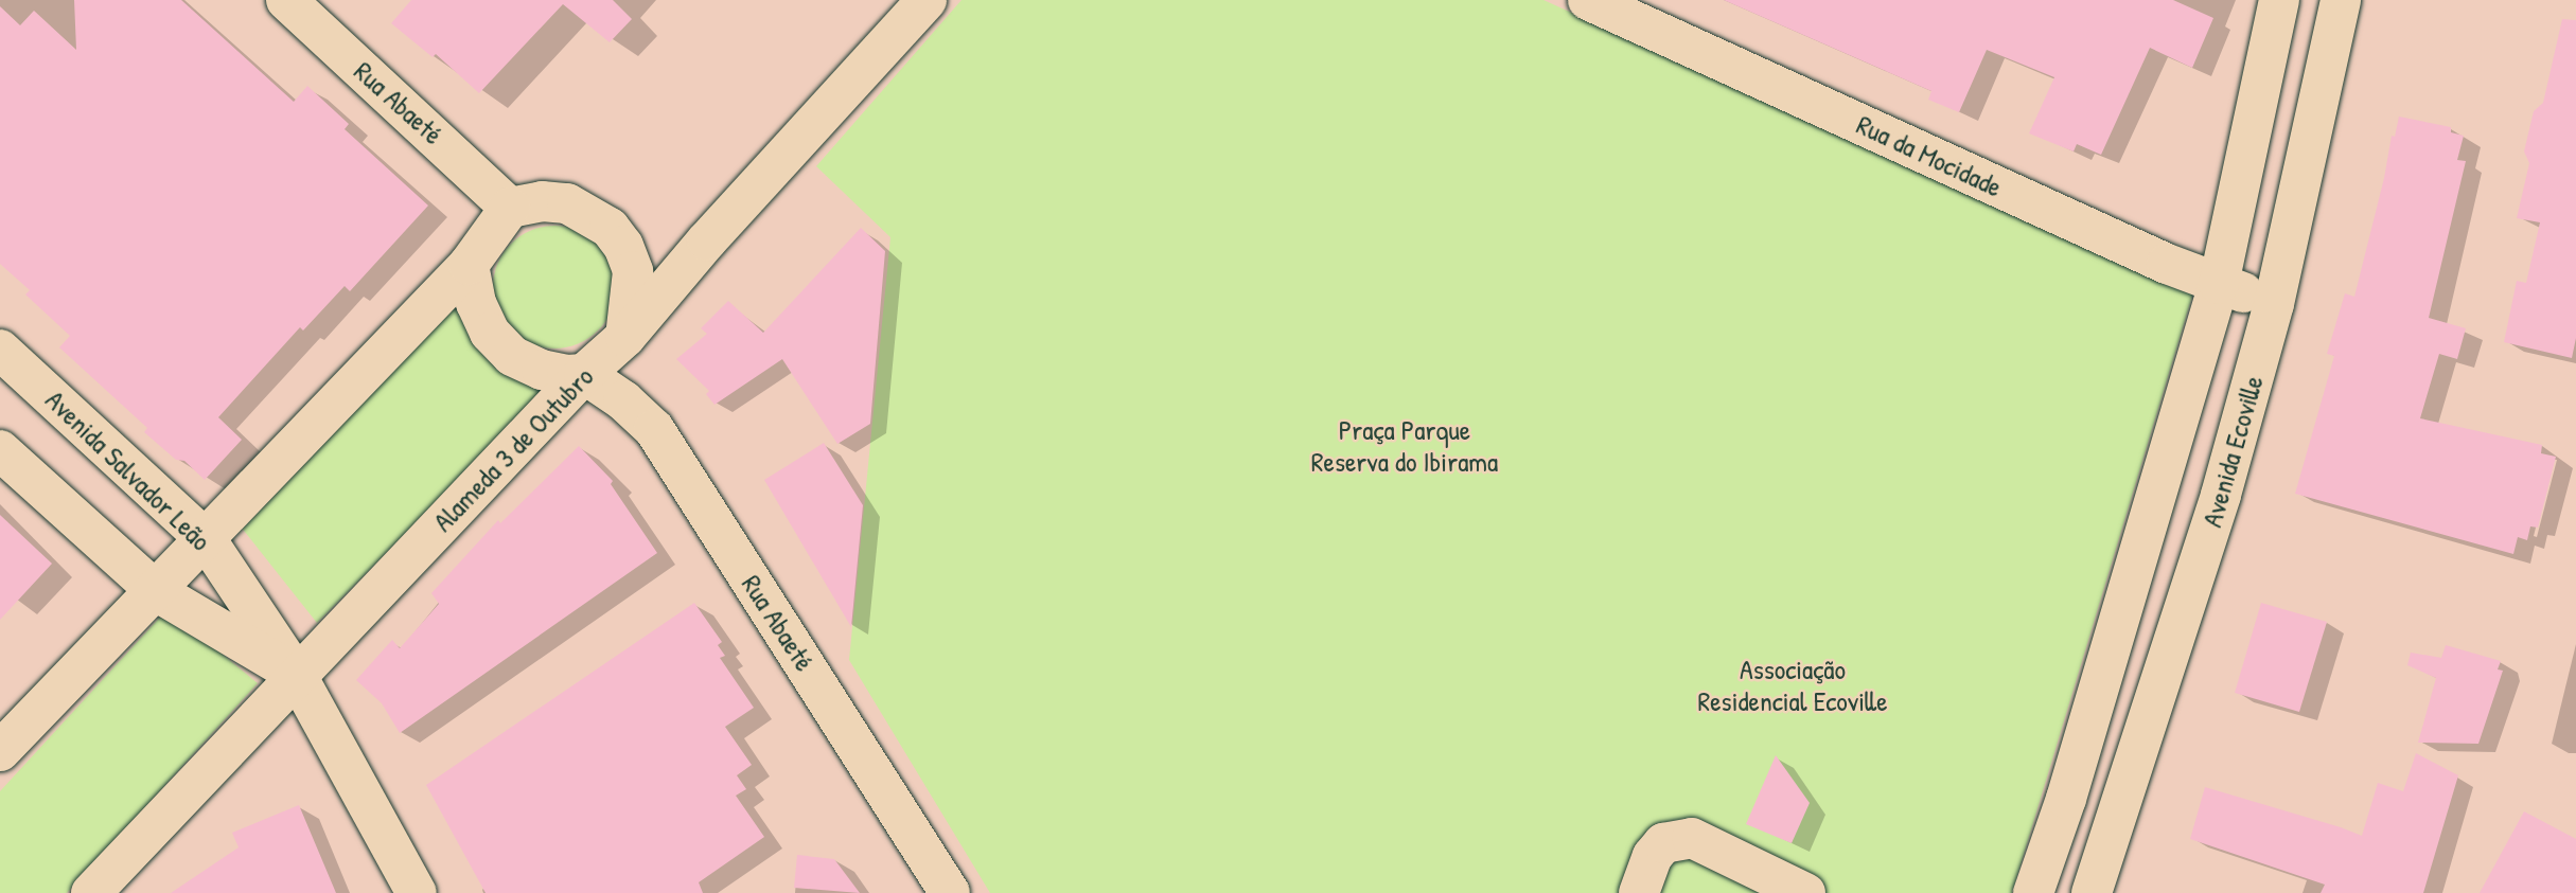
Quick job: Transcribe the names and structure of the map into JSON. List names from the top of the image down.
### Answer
{
  "streets": {
    "street": [
      "Rua Abaeté",
      "Rua da Mocidade",
      "Alameda 3 de Outubro",
      "Avenida Ecoville",
      "Avenida Salvador Leão"
    ]
  },
  "crossings": [
    ["Rua Abaeté", "Alameda 3 de Outubro"],
    ["Rua da Mocidade", "Avenida Ecoville"],
    ["Alameda 3 de Outubro", "Avenida Salvador Leão"]
  ],
  "parks": ["Praça Parque Reserva do Ibirama", "Associação Residencial Ecoville"]
}
